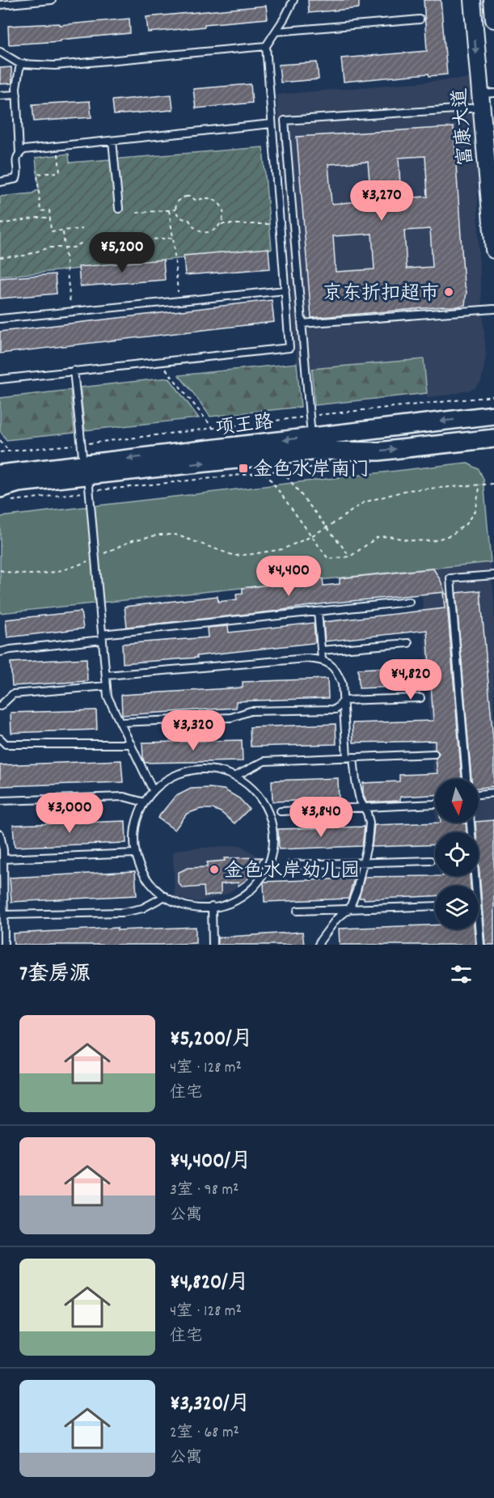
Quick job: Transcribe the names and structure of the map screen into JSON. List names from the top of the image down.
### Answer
{
  "streets": {
    "main road": ["项王路"],
    "street": ["富康大道"]
  },
  "one_way": ["富康大道"],
  "places": {
    "other": ["京东折扣超市", "金色水岸幼儿园"],
    "transit": ["金色水岸南门"]
  },
  "north": "bottom",
  "page": {
    "price": [
      "¥3,270",
      "¥5,200",
      "¥4,400",
      "¥4,820",
      "¥3,320",
      "¥3,000",
      "¥3,840"
    ],
    "heading": "7套房源",
    "list": [
      {
        "name": "¥5,200/月",
        "note": "4室 · 128 m² · 住宅"
      },
      {
        "name": "¥4,400/月",
        "note": "3室 · 98 m² · 公寓"
      },
      {
        "name": "¥4,820/月",
        "note": "4室 · 128 m² · 住宅"
      },
      {
        "name": "¥3,320/月",
        "note": "2室 · 68 m² · 公寓"
      }
    ]
  }
}
